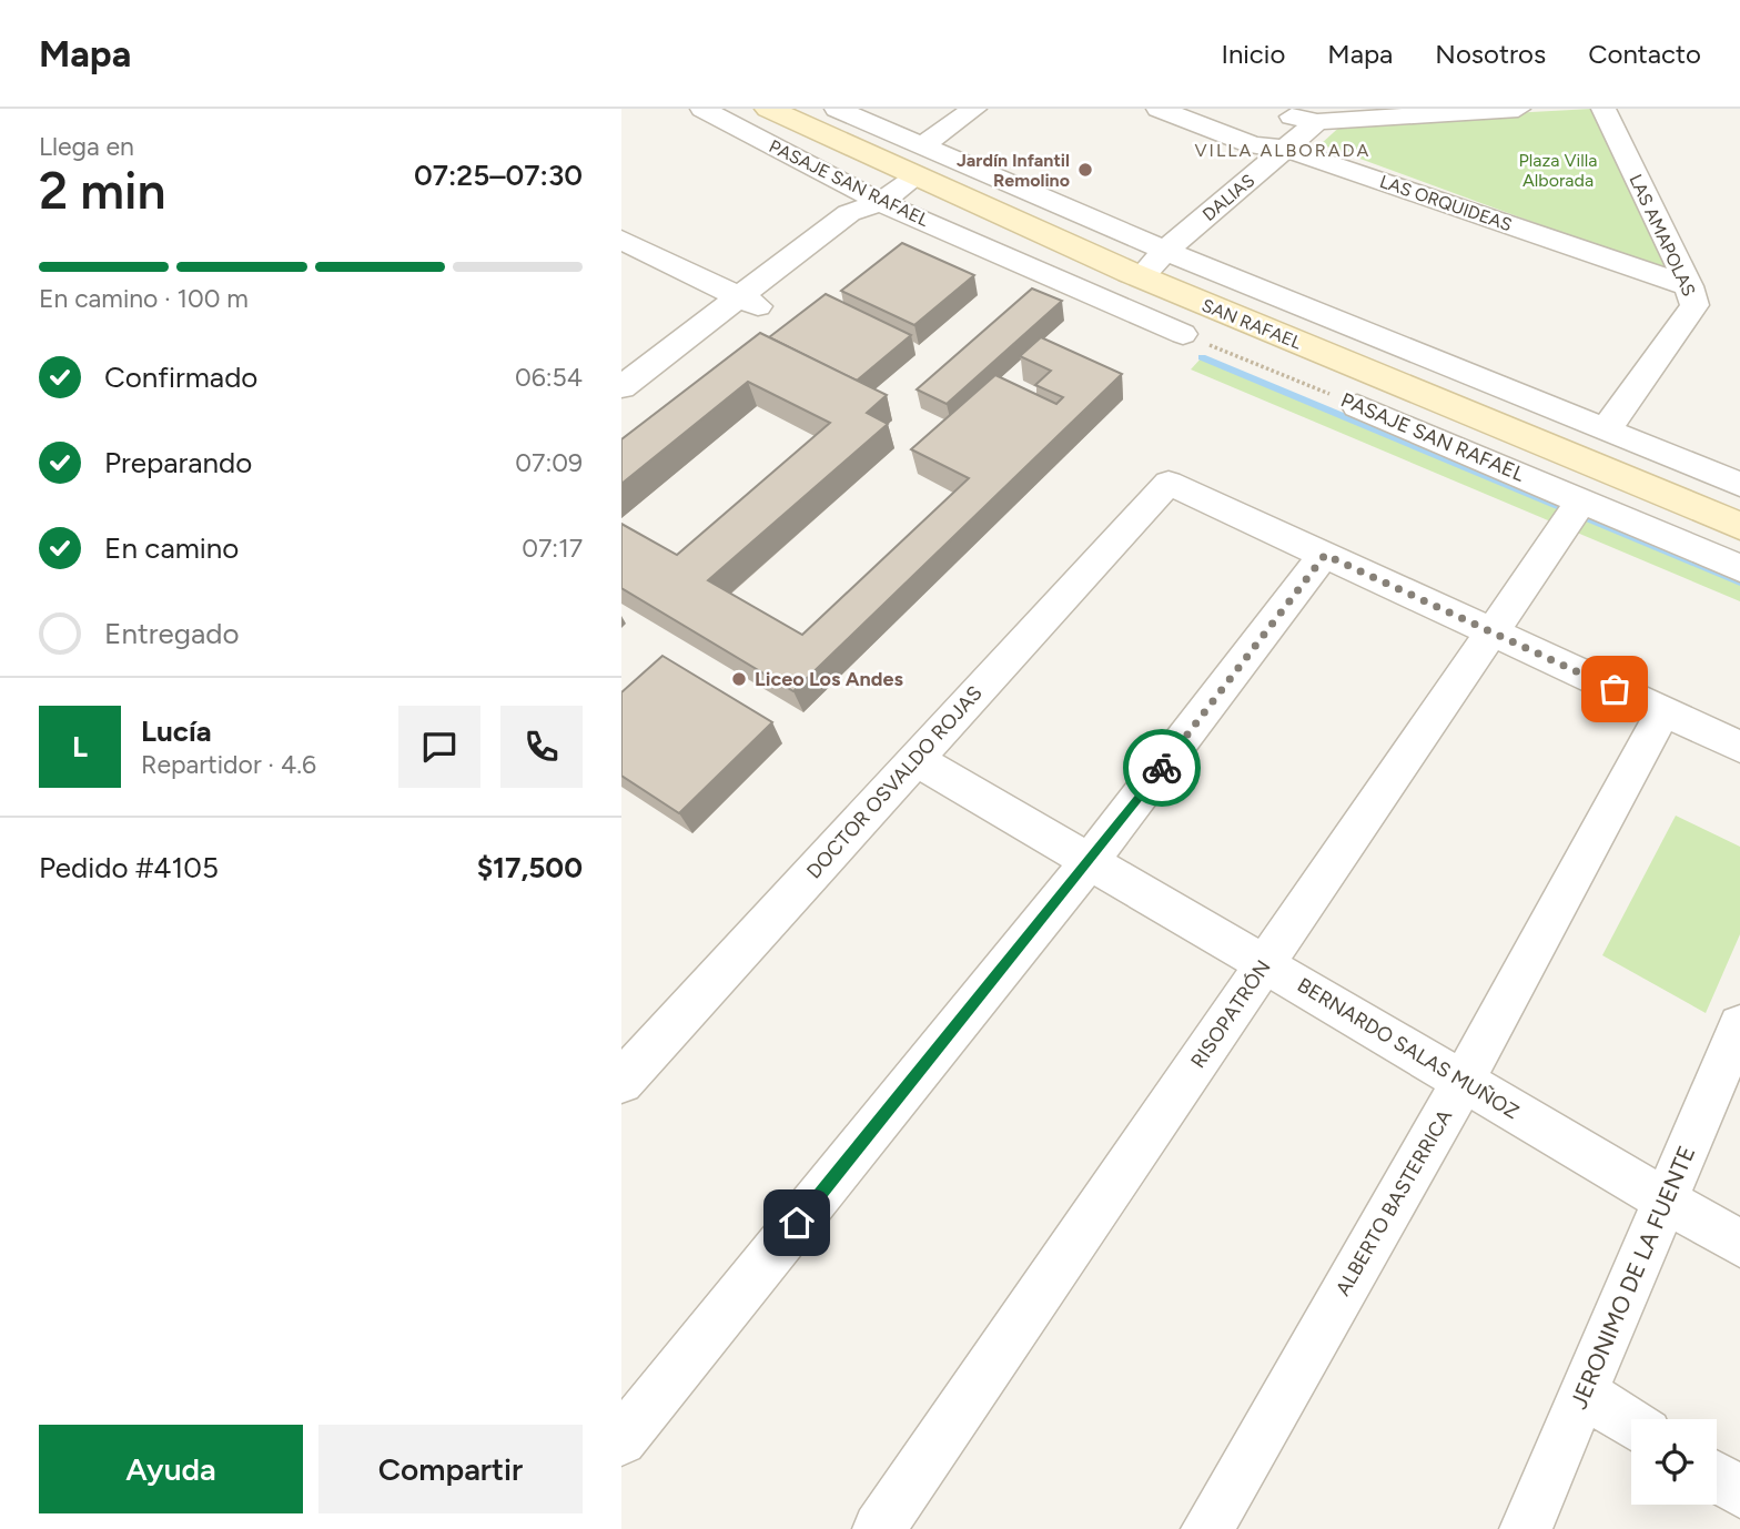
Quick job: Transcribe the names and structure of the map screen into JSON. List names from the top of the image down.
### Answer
{
  "streets": {
    "main road": ["SAN RAFAEL"],
    "street": [
      "PASAJE SAN RAFAEL",
      "DALIAS",
      "LAS ORQUIDEAS",
      "LAS AMAPOLAS",
      "DOCTOR OSVALDO ROJAS",
      "RISOPATRÓN",
      "BERNARDO SALAS MUÑOZ",
      "ALBERTO BASTERRICA",
      "JERONIMO DE LA FUENTE"
    ]
  },
  "crossings": [
    ["PASAJE SAN RAFAEL", "SAN RAFAEL"],
    ["PASAJE SAN RAFAEL", "RISOPATRÓN"],
    ["DALIAS", "LAS ORQUIDEAS"],
    ["DALIAS", "SAN RAFAEL"],
    ["LAS ORQUIDEAS", "LAS AMAPOLAS"],
    ["LAS AMAPOLAS", "SAN RAFAEL"],
    ["DOCTOR OSVALDO ROJAS", "BERNARDO SALAS MUÑOZ"],
    ["RISOPATRÓN", "BERNARDO SALAS MUÑOZ"],
    ["BERNARDO SALAS MUÑOZ", "ALBERTO BASTERRICA"],
    ["BERNARDO SALAS MUÑOZ", "JERONIMO DE LA FUENTE"]
  ],
  "districts": ["VILLA ALBORADA"],
  "parks": ["Plaza Villa Alborada"],
  "places": ["Jardín Infantil Remolino", "Liceo Los Andes"],
  "page": {
    "header": "Mapa",
    "nav": [
      "Inicio",
      "Mapa",
      "Nosotros",
      "Contacto"
    ],
    "heading": ["2 min", "Llega en", "07:25–07:30"],
    "panel": [
      "Lucía",
      "Repartidor · 4.6",
      "Pedido #4105",
      "$17,500"
    ],
    "bar": "En camino · 100 m",
    "list": [
      ["Confirmado", "06:54"],
      ["Preparando", "07:09"],
      ["En camino", "07:17"],
      "Entregado"
    ],
    "round": "L",
    "buttons": ["Ayuda", "Compartir"]
  }
}
